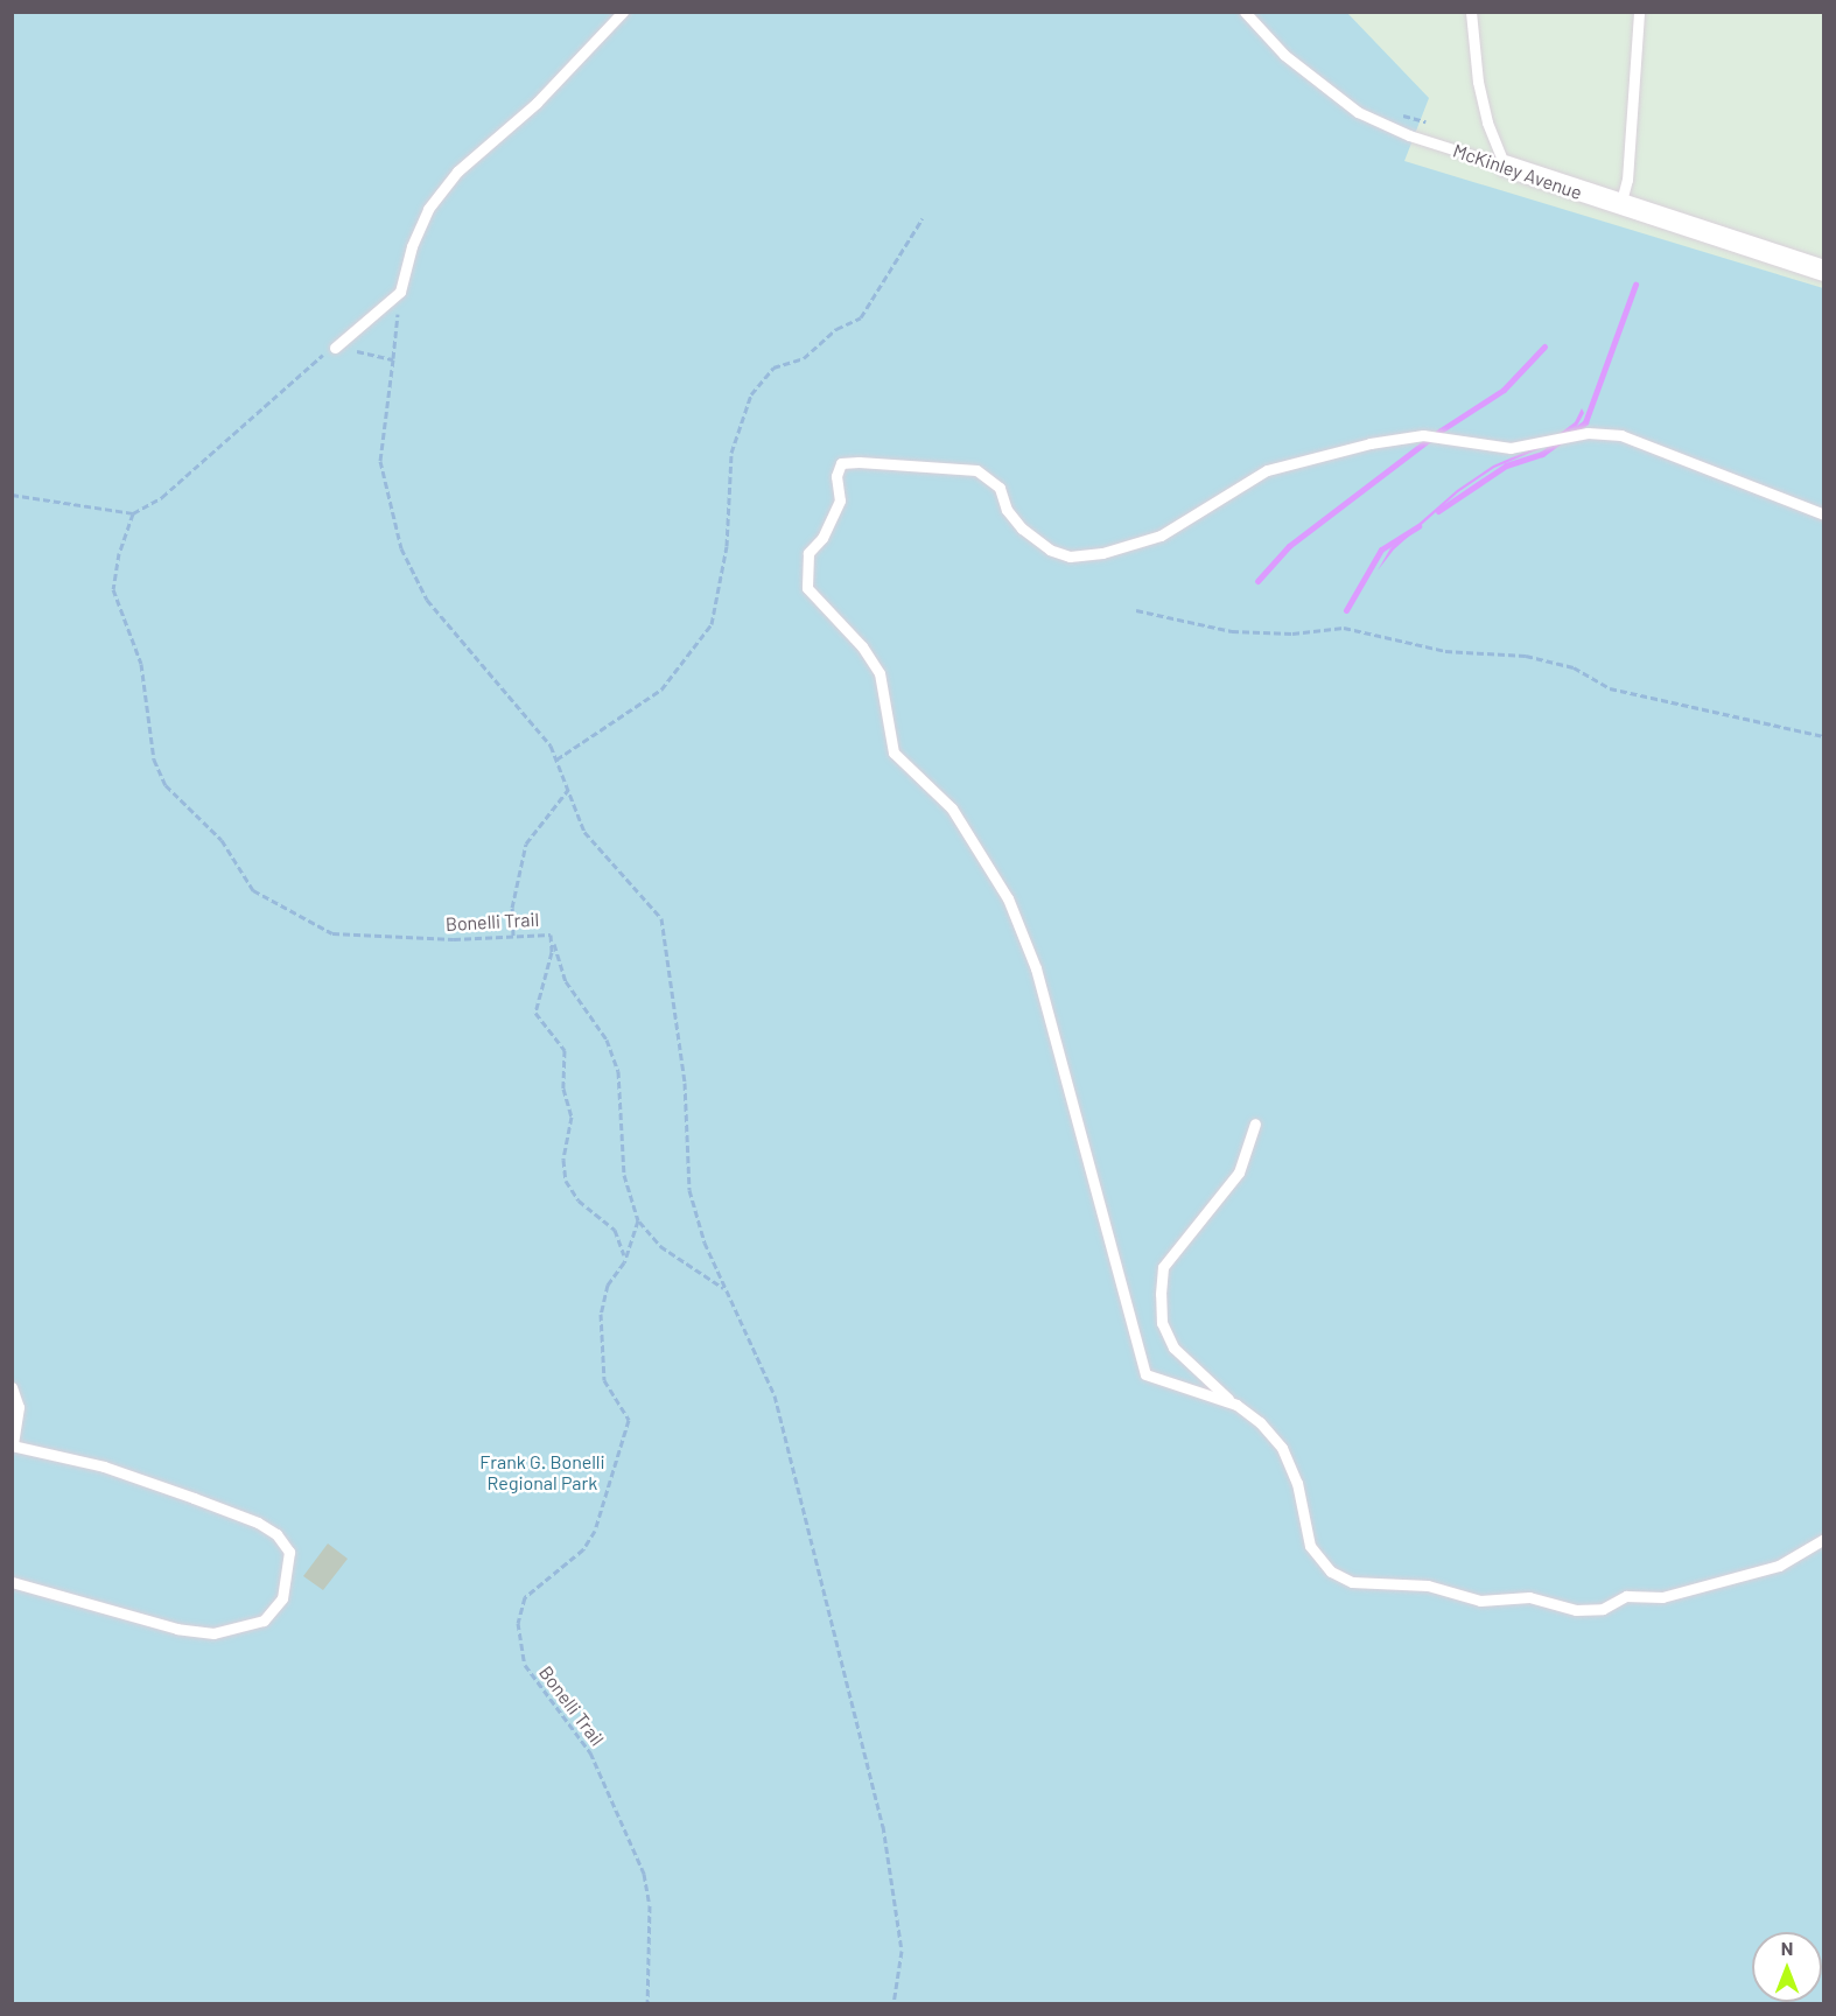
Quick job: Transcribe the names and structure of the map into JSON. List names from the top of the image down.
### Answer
{
  "streets": {
    "street": ["McKinley Avenue"],
    "path": ["Bonelli Trail"]
  },
  "parks": ["Frank G. Bonelli Regional Park"],
  "north": "top"
}
